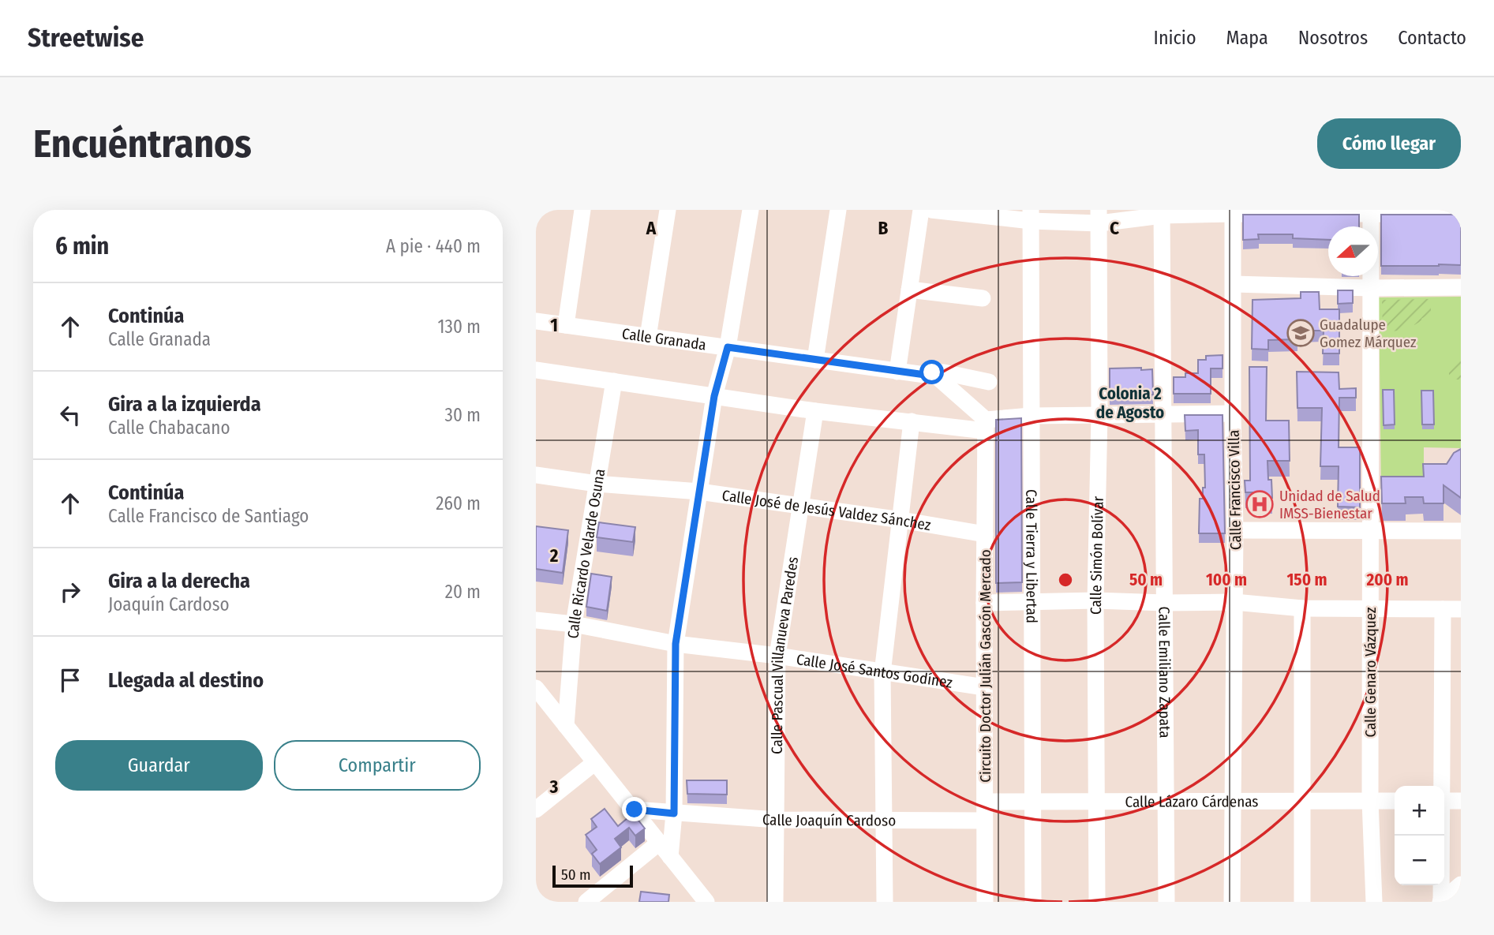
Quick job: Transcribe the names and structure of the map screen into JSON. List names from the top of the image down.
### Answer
{
  "streets": {
    "street": [
      "Calle Granada",
      "Calle Francisco Villa",
      "Calle José de Jesús Valdez Sánchez",
      "Calle Ricardo Velarde Osuna",
      "Calle Simón Bolívar",
      "Calle Tierra y Libertad",
      "Calle Pascual Villanueva Paredes",
      "Circuito Doctor Julián Gascón Mercado",
      "Calle José Santos Godínez",
      "Calle Emiliano Zapata",
      "Calle Genaro Vázquez",
      "Calle Lázaro Cárdenas",
      "Calle Joaquín Cardoso"
    ]
  },
  "crossings": [
    ["Calle Francisco Villa", "Calle Lázaro Cárdenas"],
    ["Calle José de Jesús Valdez Sánchez", "Calle Ricardo Velarde Osuna"],
    ["Calle José de Jesús Valdez Sánchez", "Calle Pascual Villanueva Paredes"],
    ["Calle José de Jesús Valdez Sánchez", "Circuito Doctor Julián Gascón Mercado"],
    ["Calle Ricardo Velarde Osuna", "Calle José Santos Godínez"],
    ["Calle Simón Bolívar", "Calle Lázaro Cárdenas"],
    ["Calle Tierra y Libertad", "Calle Lázaro Cárdenas"],
    ["Calle Pascual Villanueva Paredes", "Calle José Santos Godínez"],
    ["Calle Pascual Villanueva Paredes", "Calle Joaquín Cardoso"],
    ["Circuito Doctor Julián Gascón Mercado", "Calle José Santos Godínez"],
    ["Circuito Doctor Julián Gascón Mercado", "Calle Lázaro Cárdenas"],
    ["Circuito Doctor Julián Gascón Mercado", "Calle Joaquín Cardoso"],
    ["Calle Emiliano Zapata", "Calle Lázaro Cárdenas"],
    ["Calle Genaro Vázquez", "Calle Lázaro Cárdenas"]
  ],
  "districts": ["Colonia 2 de Agosto"],
  "places": {
    "school or university": ["Guadalupe Gomez Márquez"],
    "hospital": ["Unidad de Salud IMSS-Bienestar"]
  },
  "scale_bar": "50 m",
  "north": "left",
  "page": {
    "header": "Streetwise",
    "nav": [
      "Inicio",
      "Mapa",
      "Nosotros",
      "Contacto"
    ],
    "buttons": [
      "Cómo llegar",
      ["Guardar", "Compartir"]
    ],
    "title": "Encuéntranos",
    "heading": ["6 min", "A pie · 440 m"],
    "list": [
      ["Continúa", "Calle Granada", "130 m"],
      ["Gira a la izquierda", "Calle Chabacano", "30 m"],
      ["Continúa", "Calle Francisco de Santiago", "260 m"],
      ["Gira a la derecha", "Joaquín Cardoso", "20 m"],
      "Llegada al destino"
    ],
    "map_buttons": ["+", "−"],
    "scale": "50 m"
  },
  "grid": {
    "columns": ["A", "B", "C"],
    "rows": ["1", "2", "3"]
  },
  "rings": [
    "50 m",
    "100 m",
    "150 m",
    "200 m"
  ]
}
